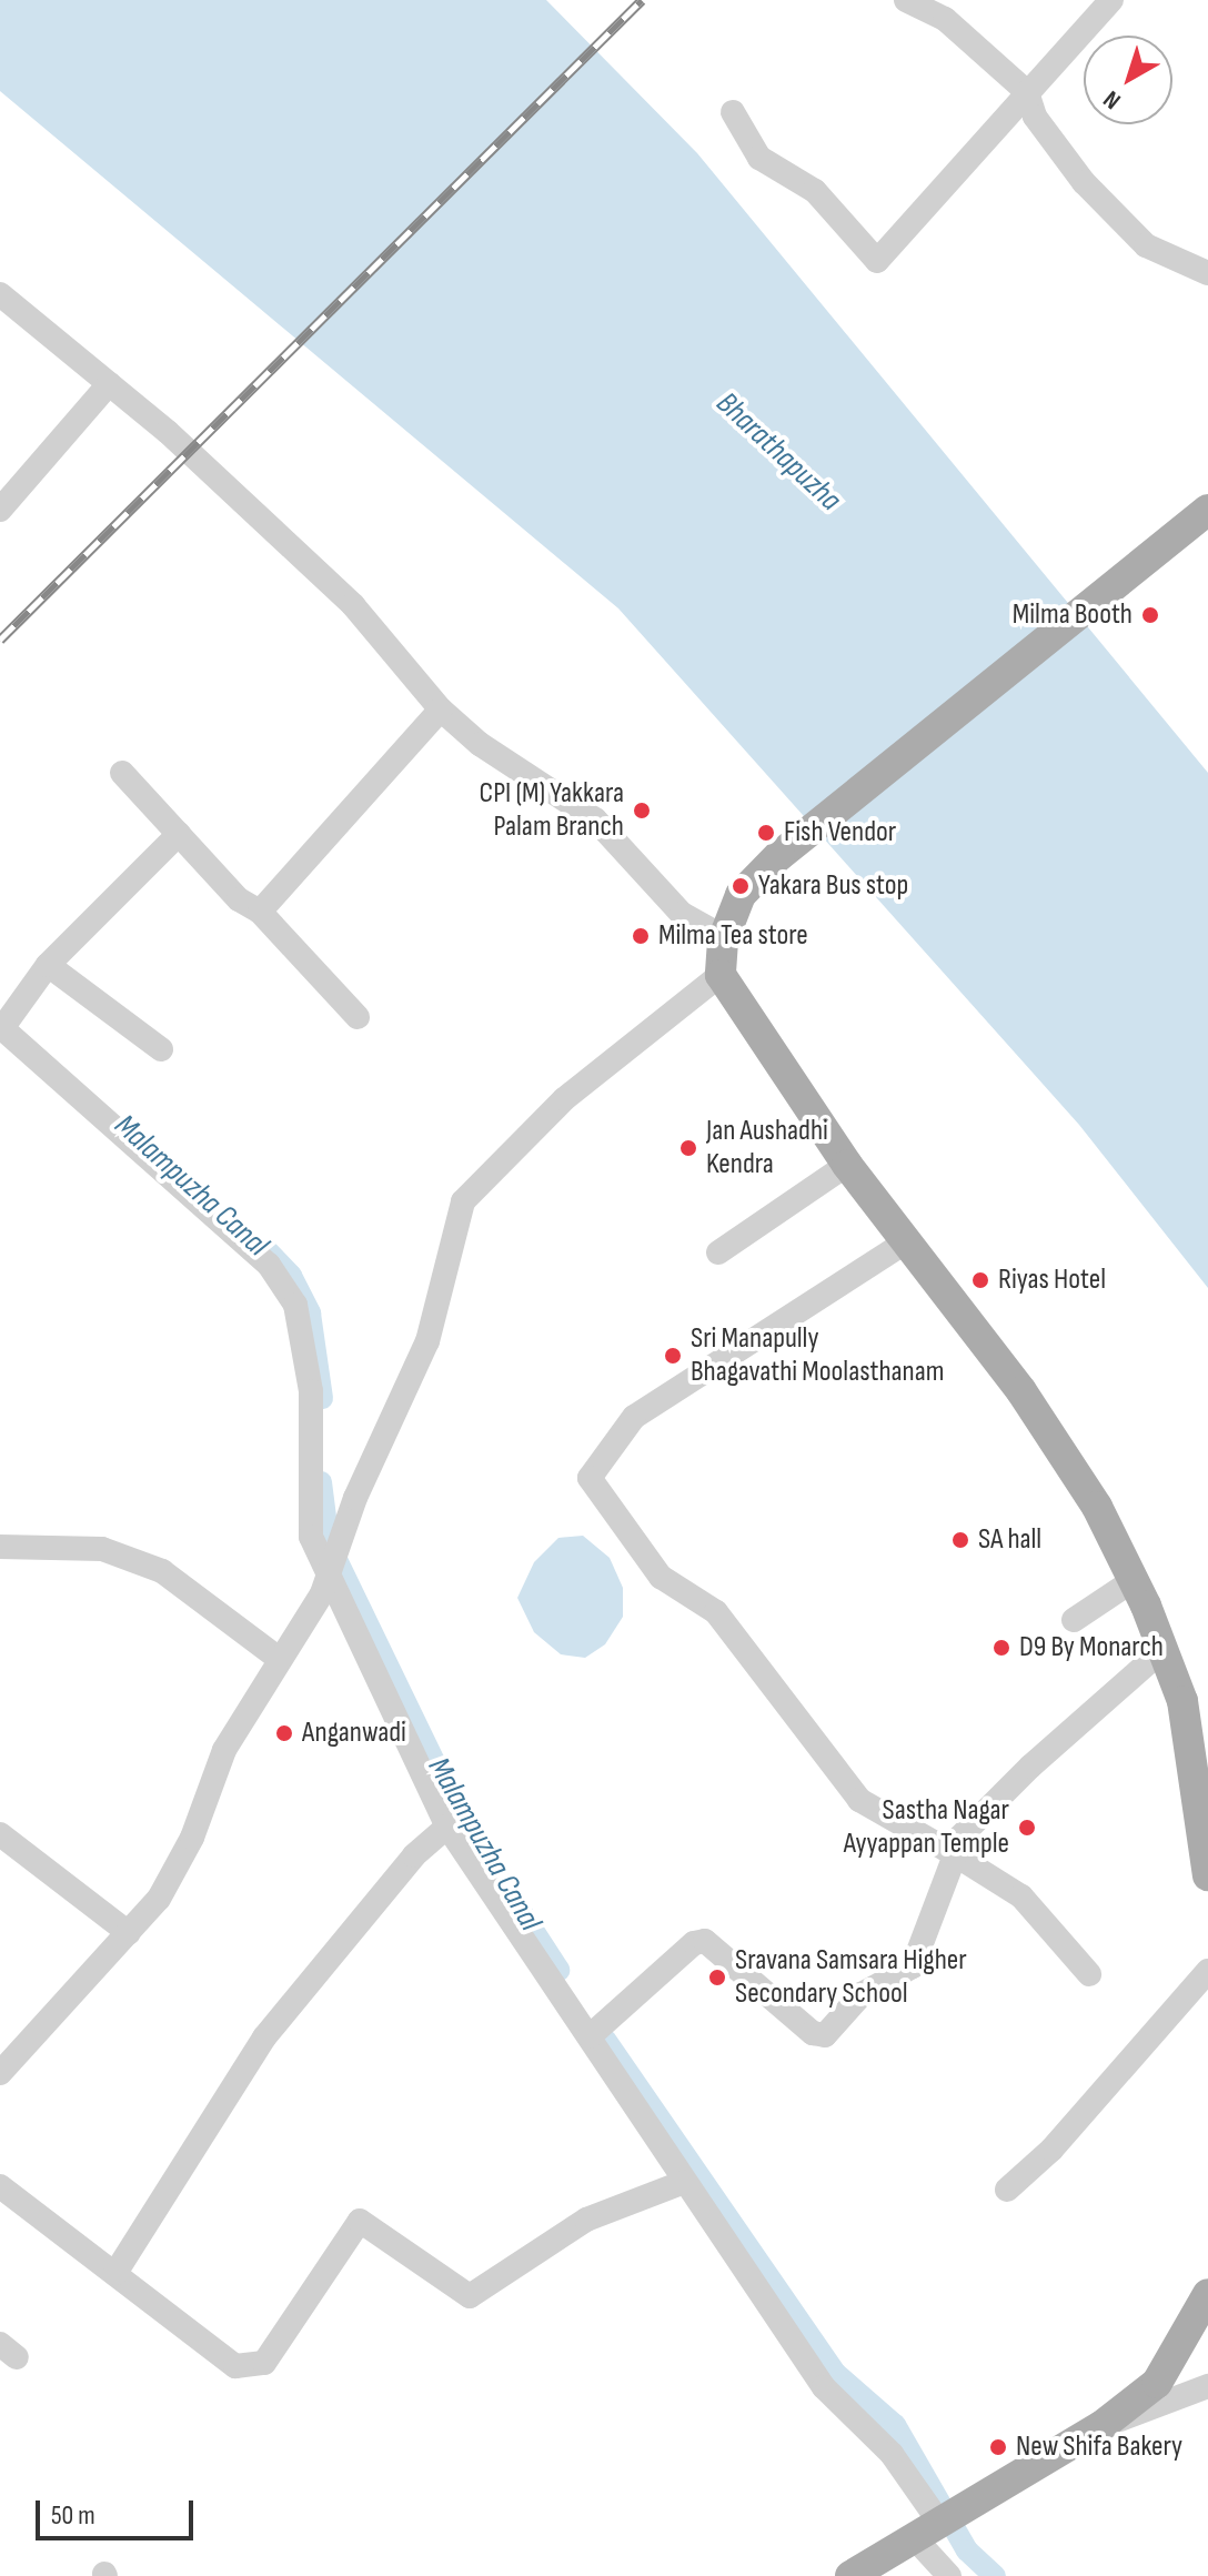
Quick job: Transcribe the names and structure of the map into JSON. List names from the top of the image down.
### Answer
{
  "water": ["Bharathapuzha", "Malampuzha Canal"],
  "places": [
    "Milma Booth",
    "CPI (M) Yakkara Palam Branch",
    "Fish Vendor",
    "Yakara Bus stop",
    "Milma Tea store",
    "Jan Aushadhi Kendra",
    "Riyas Hotel",
    "Sri Manapully Bhagavathi Moolasthanam",
    "SA hall",
    "D9 By Monarch",
    "Anganwadi",
    "Sastha Nagar Ayyappan Temple",
    "Sravana Samsara Higher Secondary School",
    "New Shifa Bakery"
  ],
  "scale_bar": "50 m",
  "north": "bottom left"
}
